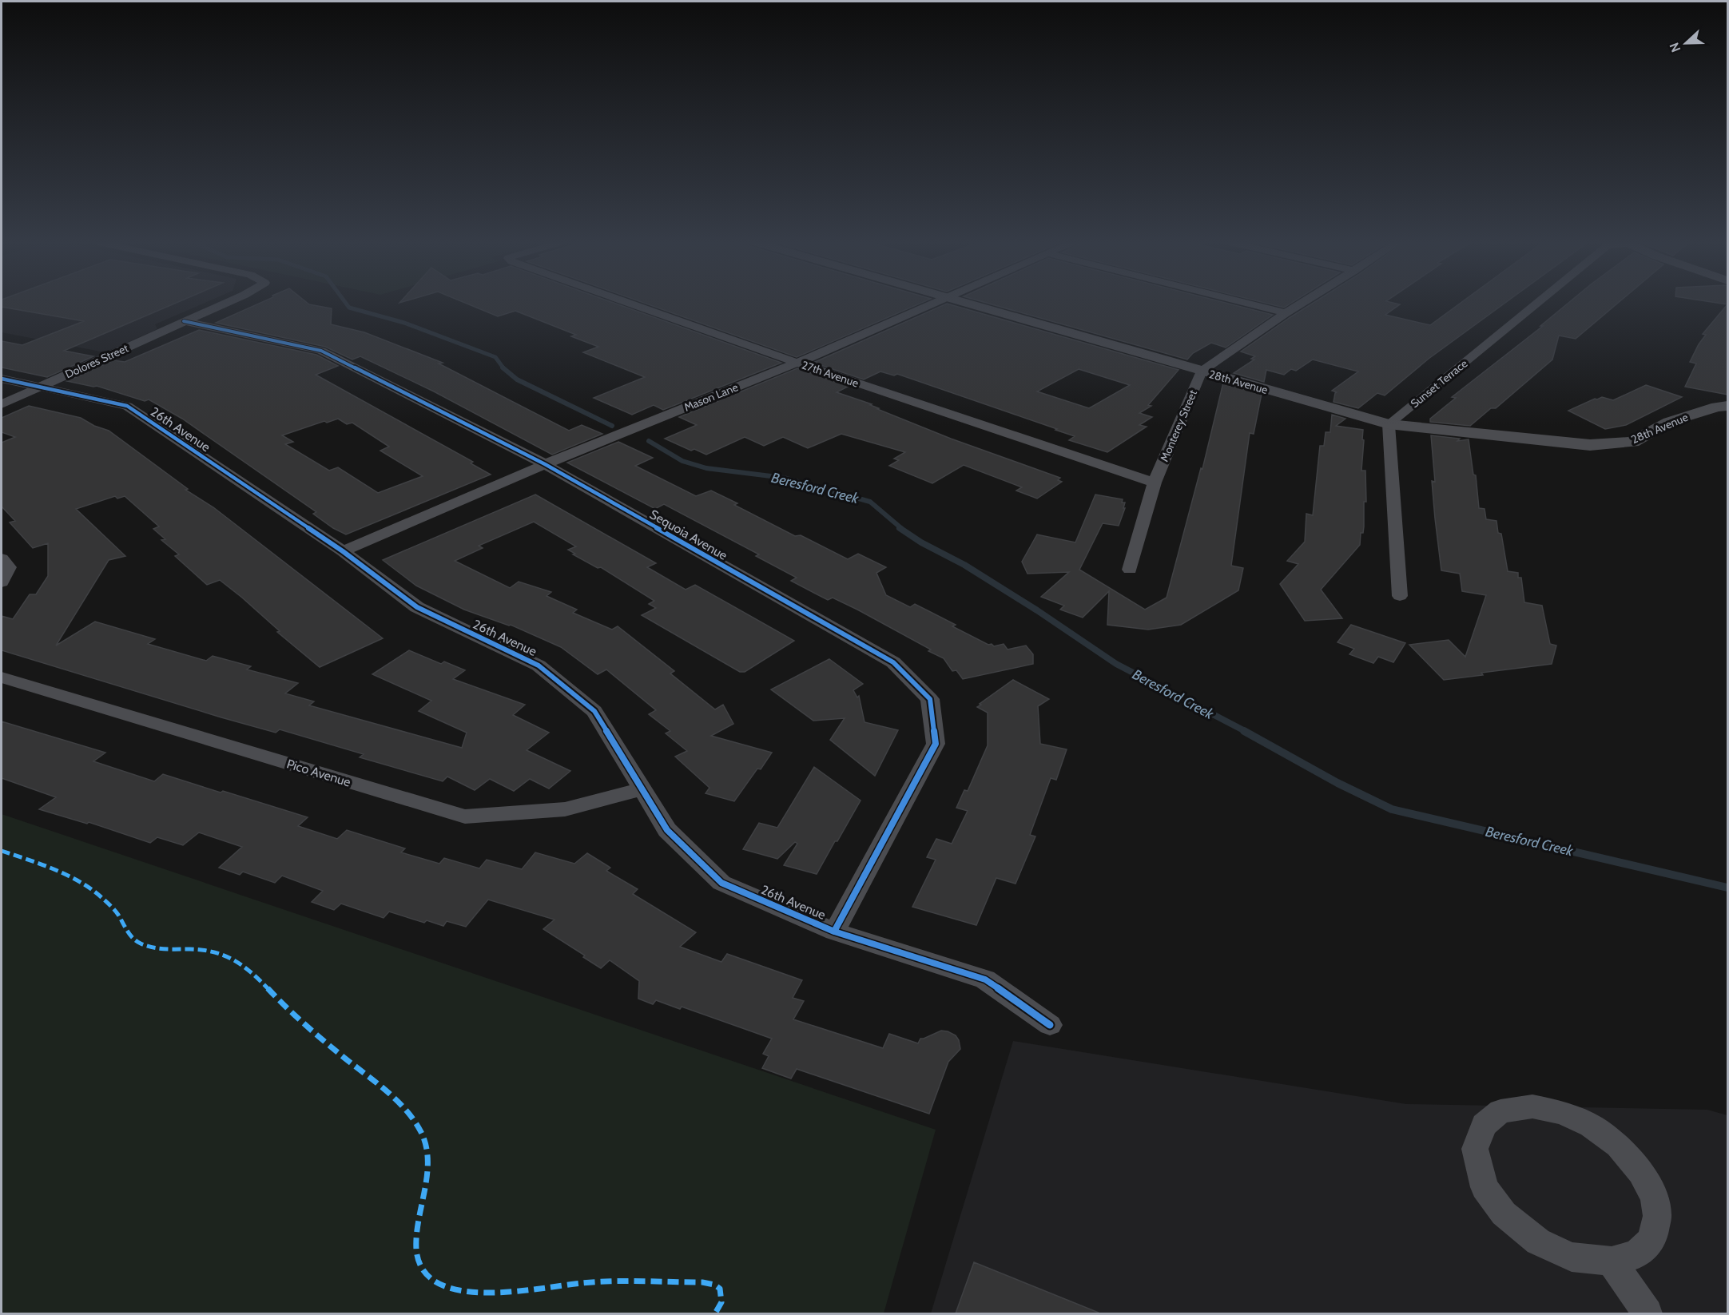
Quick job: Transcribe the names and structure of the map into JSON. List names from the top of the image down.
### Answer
{
  "streets": {
    "street": [
      "Dolores Street",
      "27th Avenue",
      "28th Avenue",
      "Sunset Terrace",
      "Mason Lane",
      "Monterey Street",
      "26th Avenue",
      "Sequoia Avenue",
      "Pico Avenue"
    ]
  },
  "crossings": [
    ["Dolores Street", "26th Avenue"],
    ["Dolores Street", "Sequoia Avenue"],
    ["27th Avenue", "Mason Lane"],
    ["27th Avenue", "Monterey Street"],
    ["28th Avenue", "Sunset Terrace"],
    ["28th Avenue", "Monterey Street"],
    ["Mason Lane", "26th Avenue"],
    ["Mason Lane", "Sequoia Avenue"],
    ["26th Avenue", "Sequoia Avenue"],
    ["26th Avenue", "Pico Avenue"]
  ],
  "water": ["Beresford Creek"],
  "north": "left"
}
